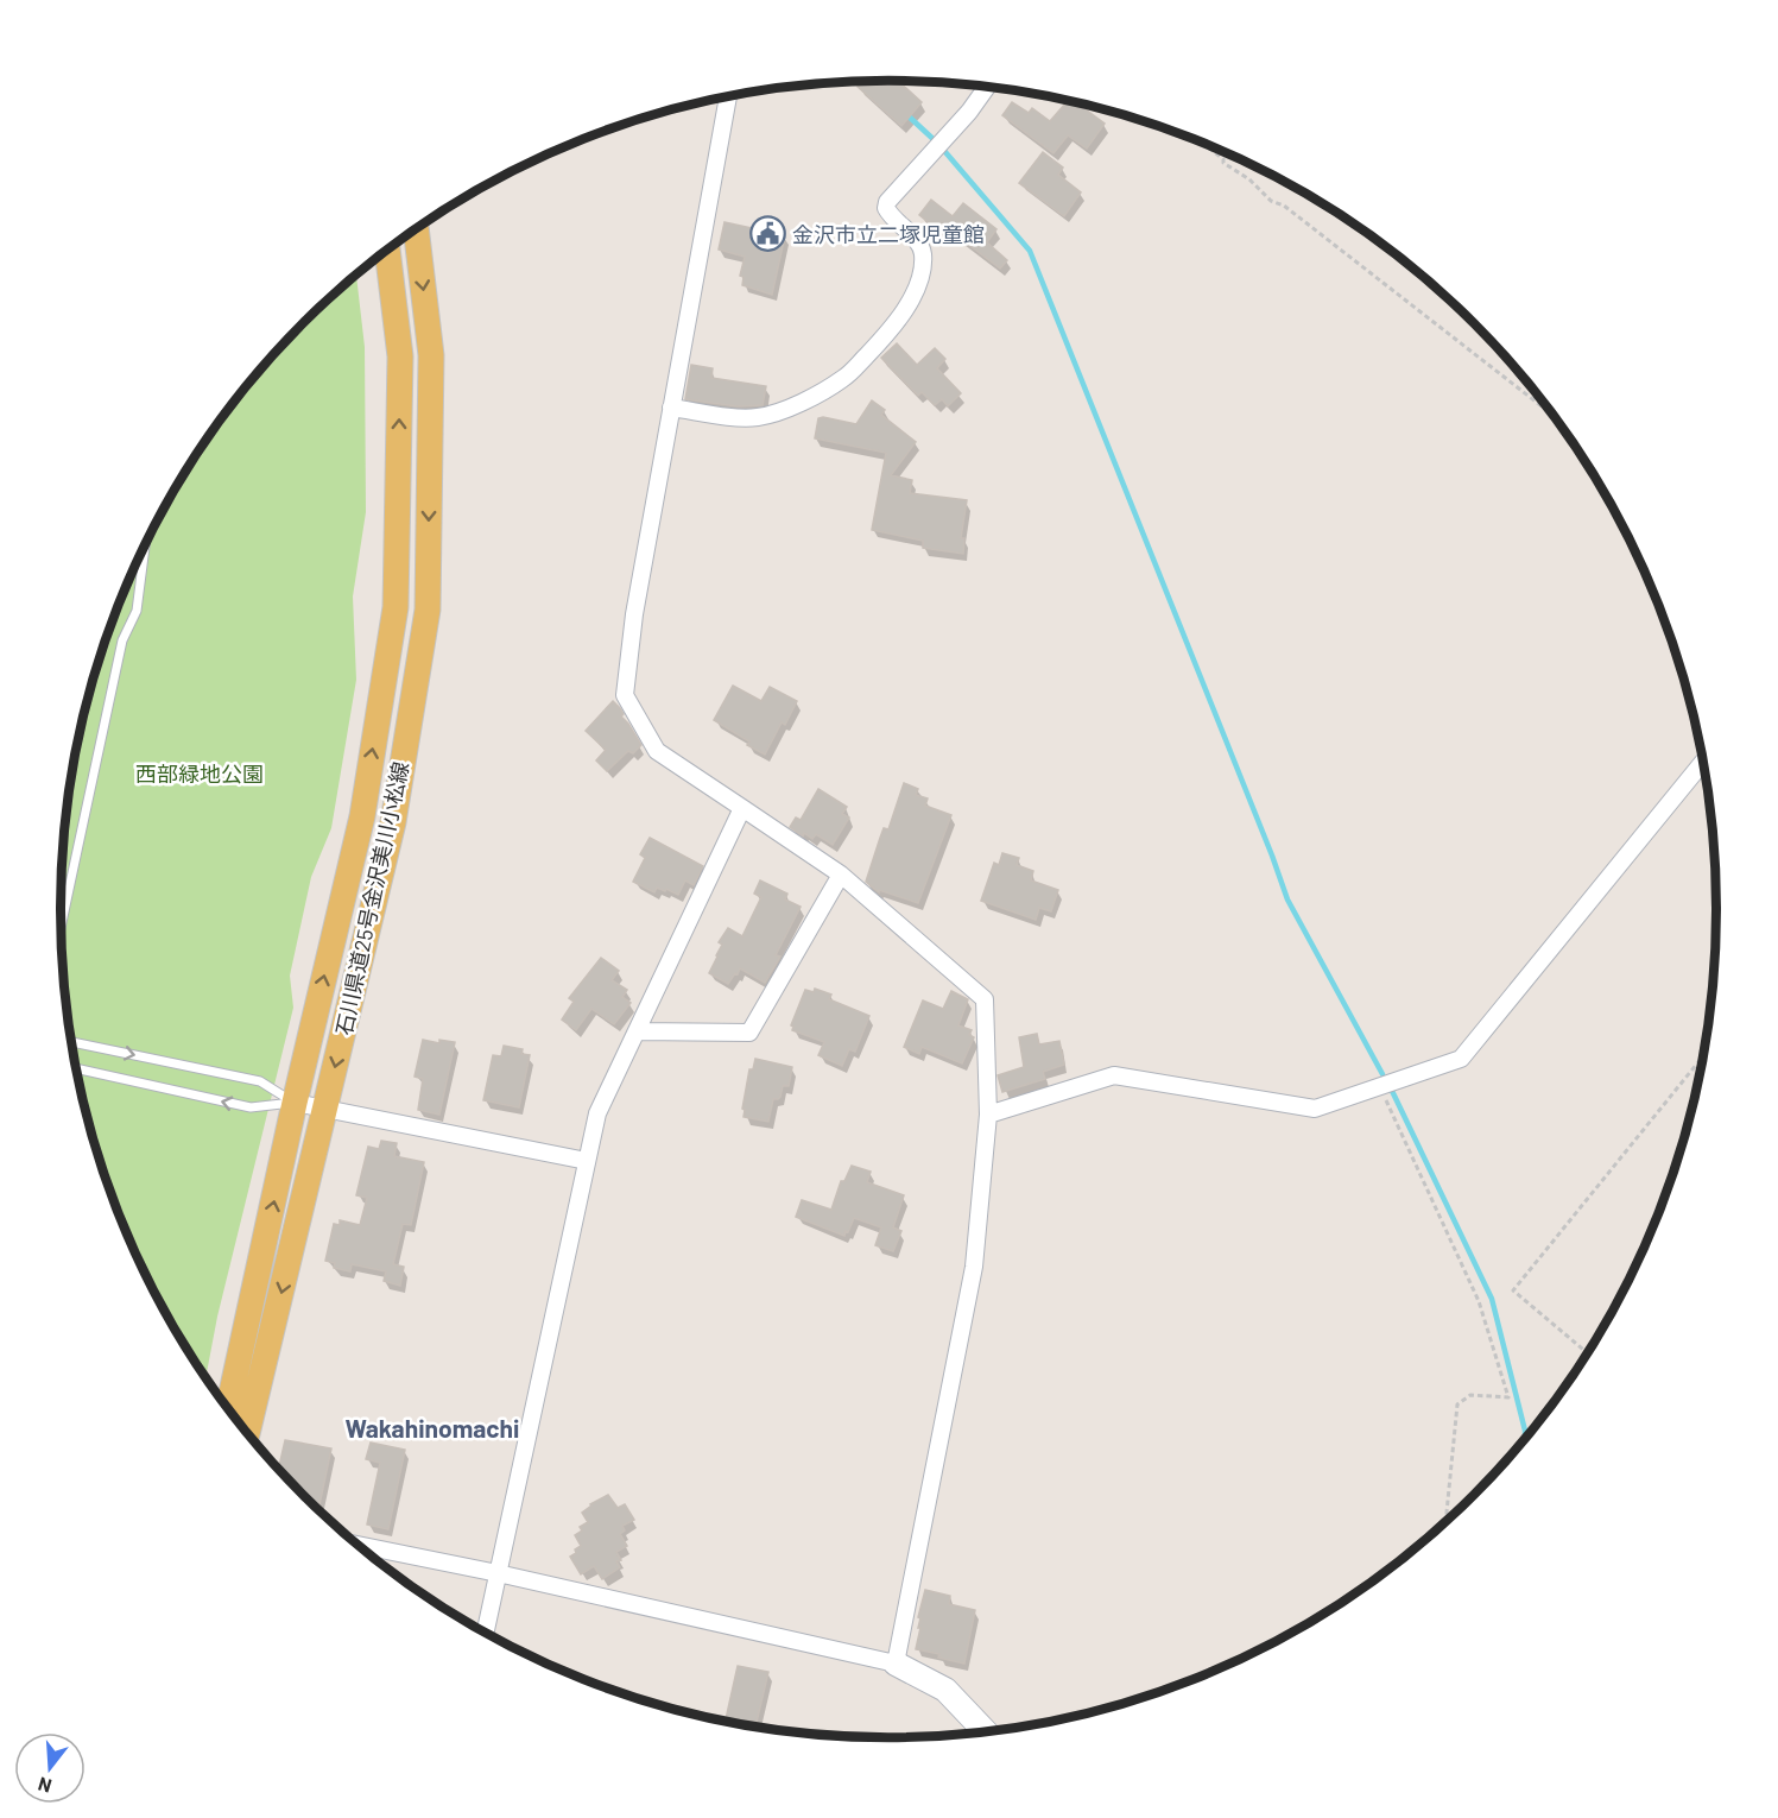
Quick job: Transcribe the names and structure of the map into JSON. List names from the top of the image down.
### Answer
{
  "streets": {
    "main road": ["石川県道25号金沢美川小松線"]
  },
  "districts": ["Wakahinomachi"],
  "parks": ["西部緑地公園"],
  "places": {
    "public building": ["金沢市立二塚児童館"]
  },
  "north": "bottom"
}
